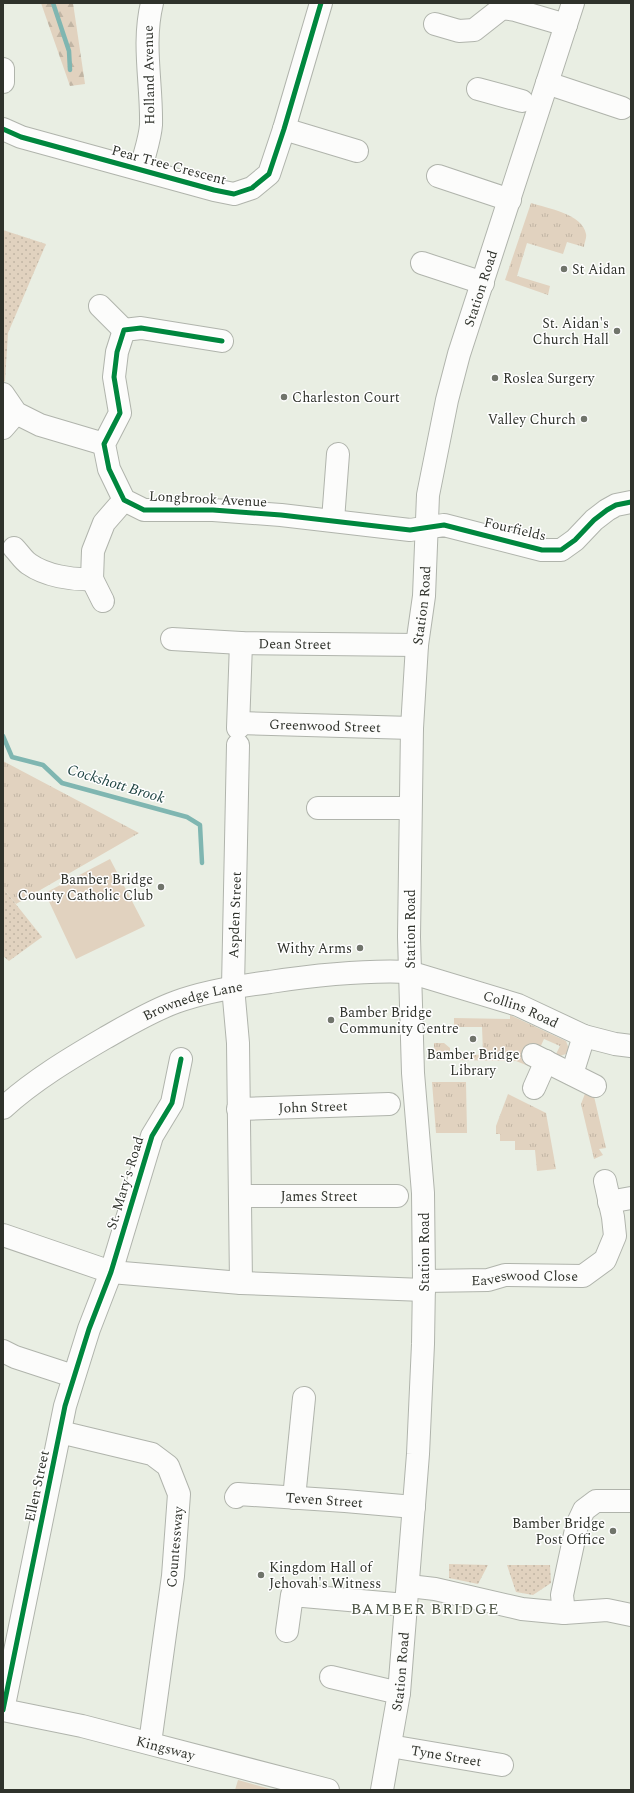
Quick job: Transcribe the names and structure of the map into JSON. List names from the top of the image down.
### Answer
{
  "streets": {
    "street": [
      "Holland Avenue",
      "Pear Tree Crescent",
      "Station Road",
      "Longbrook Avenue",
      "Fourfields",
      "Dean Street",
      "Greenwood Street",
      "Aspden Street",
      "Brownedge Lane",
      "Collins Road",
      "John Street",
      "St. Mary's Road",
      "James Street",
      "Eaveswood Close",
      "Ellen Street",
      "Teven Street",
      "Countessway",
      "Kingsway",
      "Tyne Street"
    ]
  },
  "crossings": [
    ["Holland Avenue", "Pear Tree Crescent"],
    ["Station Road", "Longbrook Avenue"],
    ["Station Road", "Fourfields"],
    ["Station Road", "Dean Street"],
    ["Station Road", "Greenwood Street"],
    ["Station Road", "Brownedge Lane"],
    ["Station Road", "Collins Road"],
    ["Station Road", "Eaveswood Close"],
    ["Station Road", "Teven Street"],
    ["Station Road", "Tyne Street"],
    ["Longbrook Avenue", "Fourfields"],
    ["Dean Street", "Aspden Street"],
    ["Greenwood Street", "Aspden Street"],
    ["Aspden Street", "Brownedge Lane"],
    ["Aspden Street", "John Street"],
    ["Aspden Street", "James Street"],
    ["Brownedge Lane", "Collins Road"],
    ["St. Mary's Road", "Ellen Street"],
    ["Ellen Street", "Countessway"],
    ["Ellen Street", "Kingsway"],
    ["Countessway", "Kingsway"]
  ],
  "districts": ["BAMBER BRIDGE"],
  "water": ["Cockshott Brook"],
  "places": [
    "St Aidan",
    "St. Aidan's Church Hall",
    "Roslea Surgery",
    "Charleston Court",
    "Valley Church",
    "Bamber Bridge County Catholic Club",
    "Withy Arms",
    "Bamber Bridge Community Centre",
    "Bamber Bridge Library",
    "Bamber Bridge Post Office",
    "Kingdom Hall of Jehovah's Witness"
  ]
}
